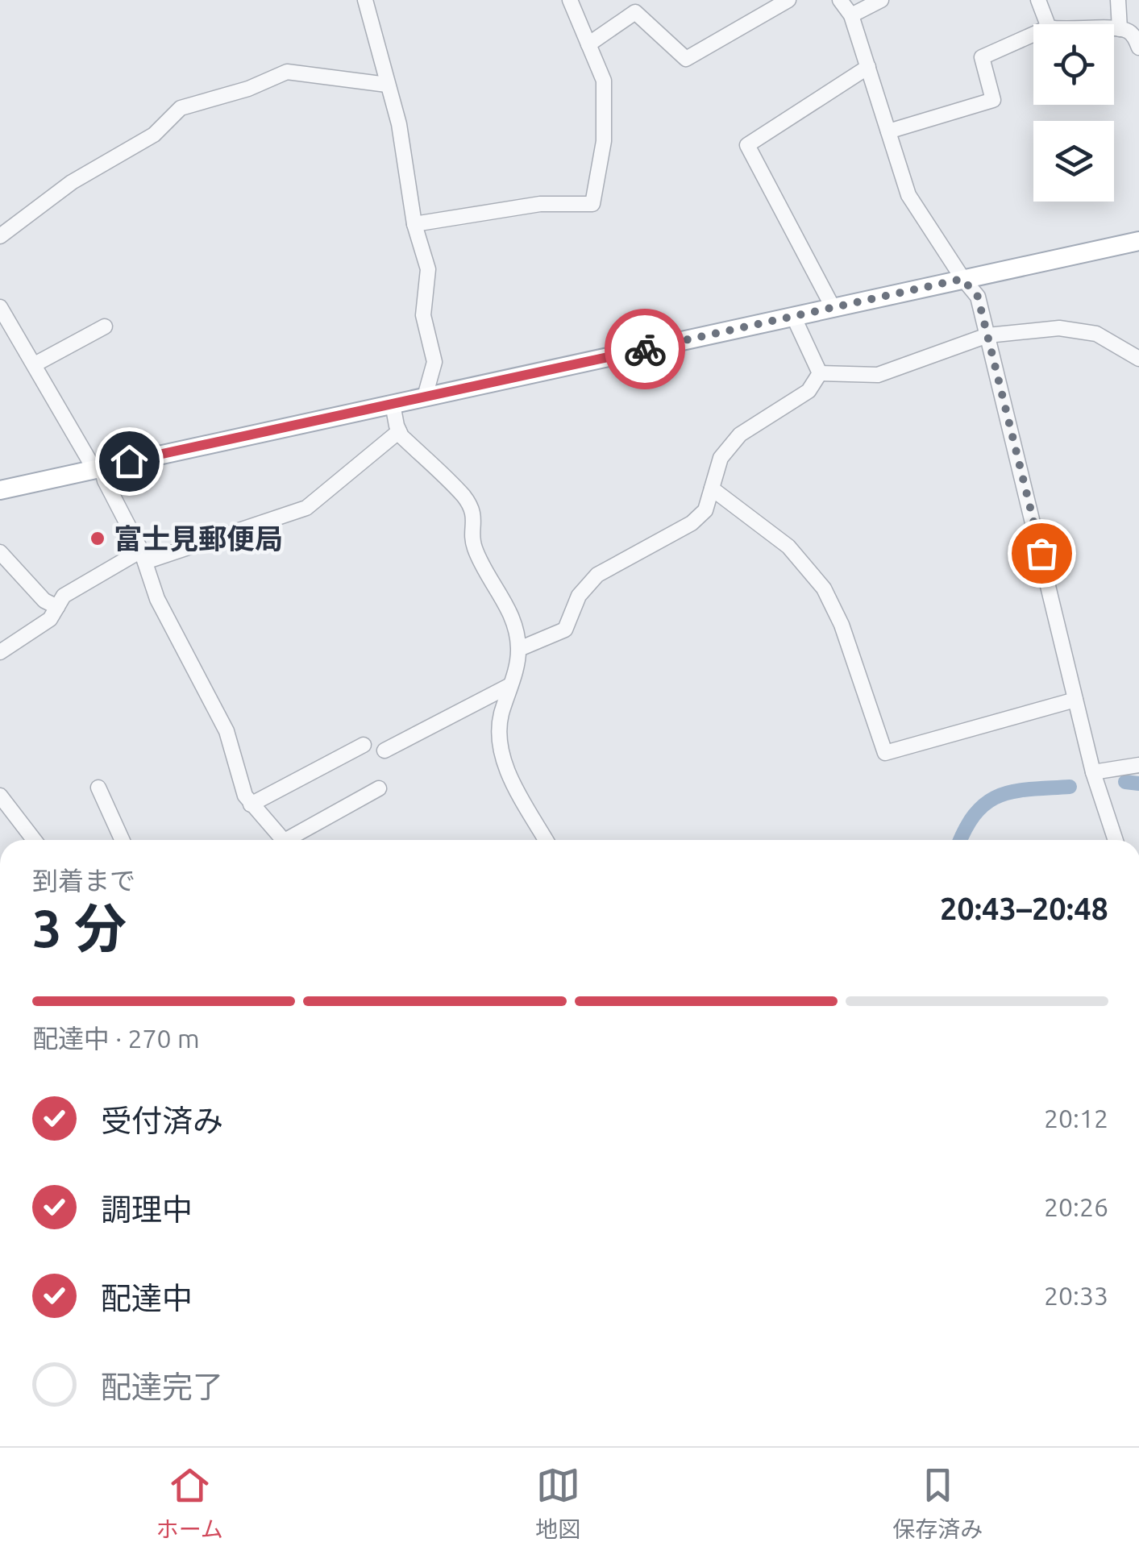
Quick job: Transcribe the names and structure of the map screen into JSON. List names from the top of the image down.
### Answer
{
  "places": ["富士見郵便局"],
  "page": {
    "heading": ["3 分", "到着まで", "20:43–20:48"],
    "bar": "配達中 · 270 m",
    "list": [
      ["受付済み", "20:12"],
      ["調理中", "20:26"],
      ["配達中", "20:33"],
      "配達完了"
    ],
    "tabs": ["ホーム", "地図", "保存済み"]
  }
}
